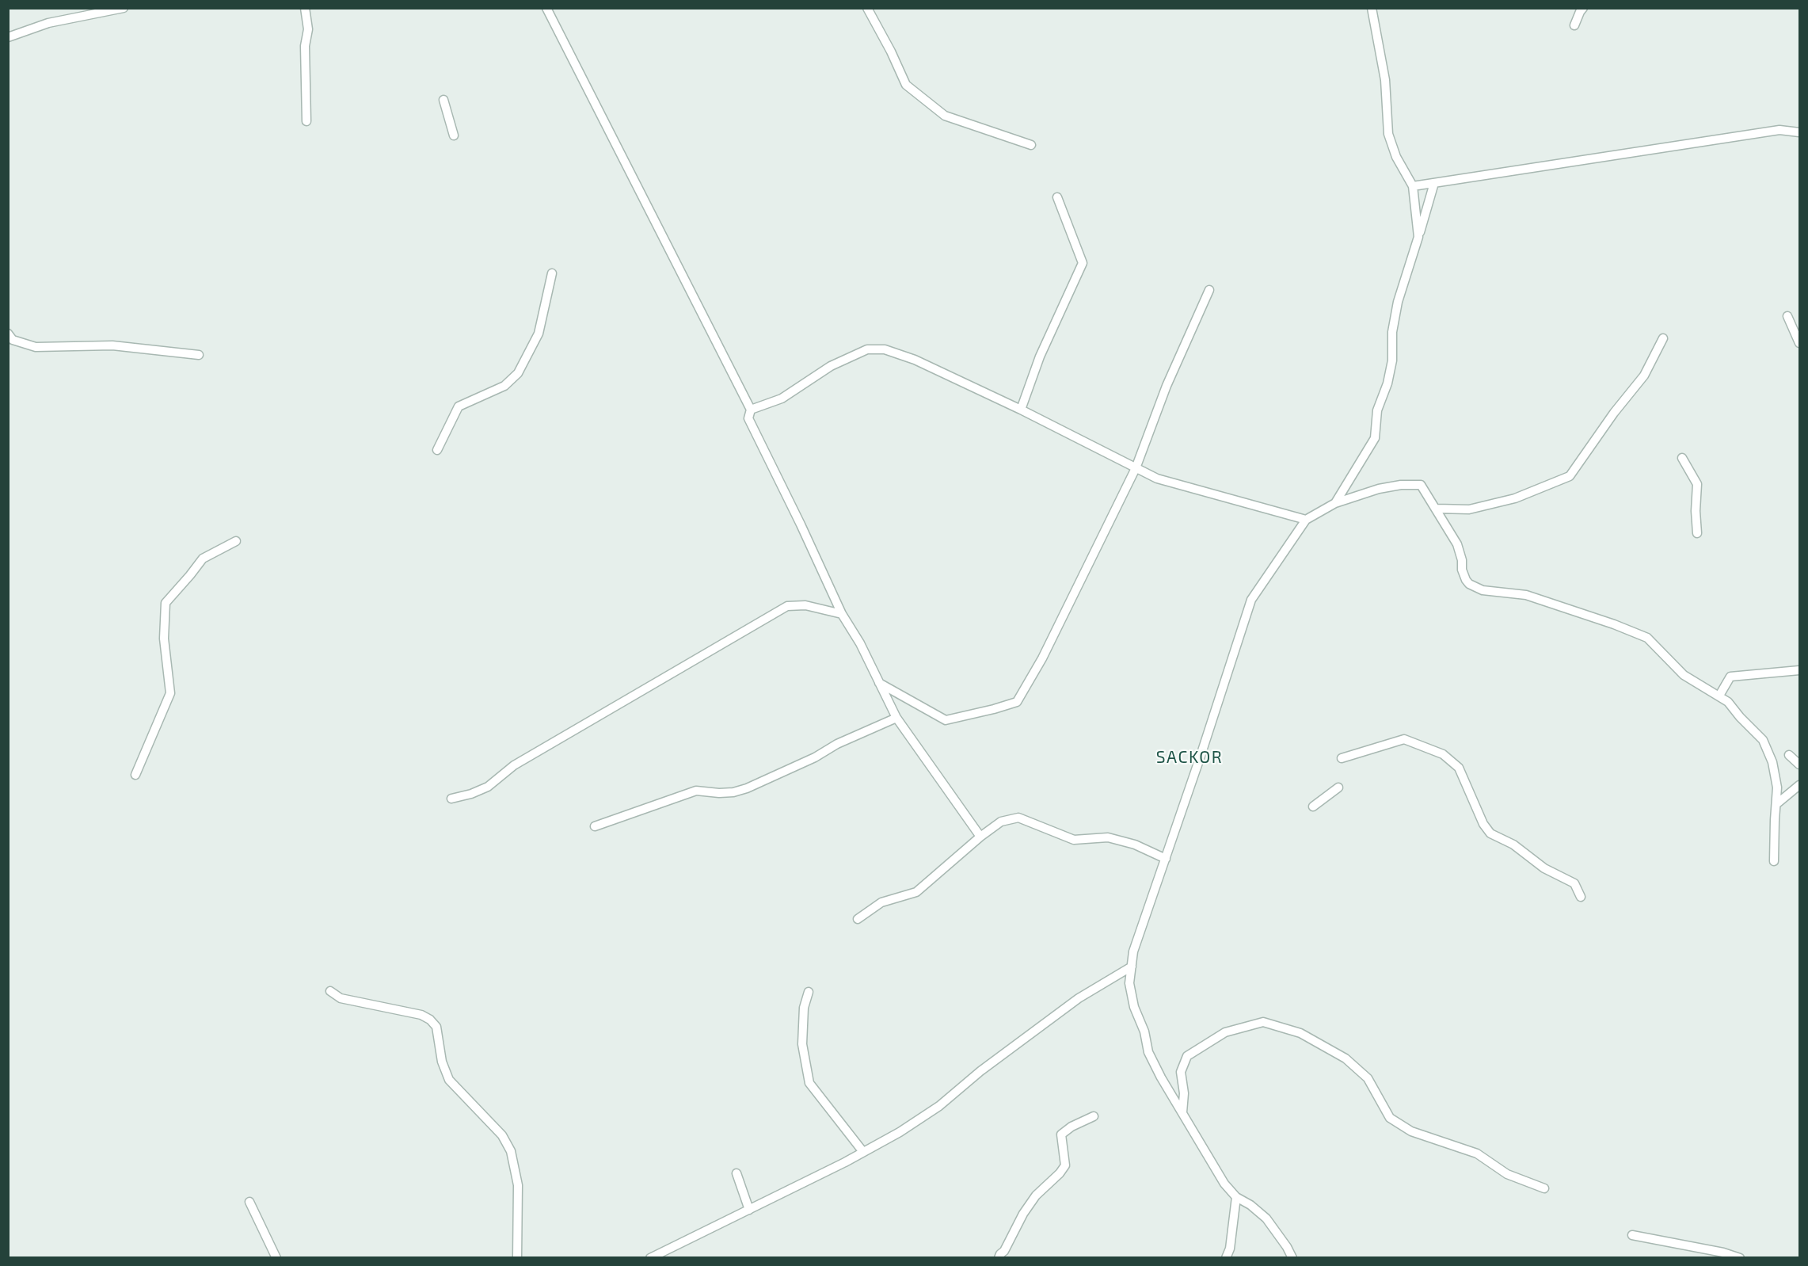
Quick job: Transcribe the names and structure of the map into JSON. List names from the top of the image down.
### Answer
{
  "districts": ["SACKOR"]
}
